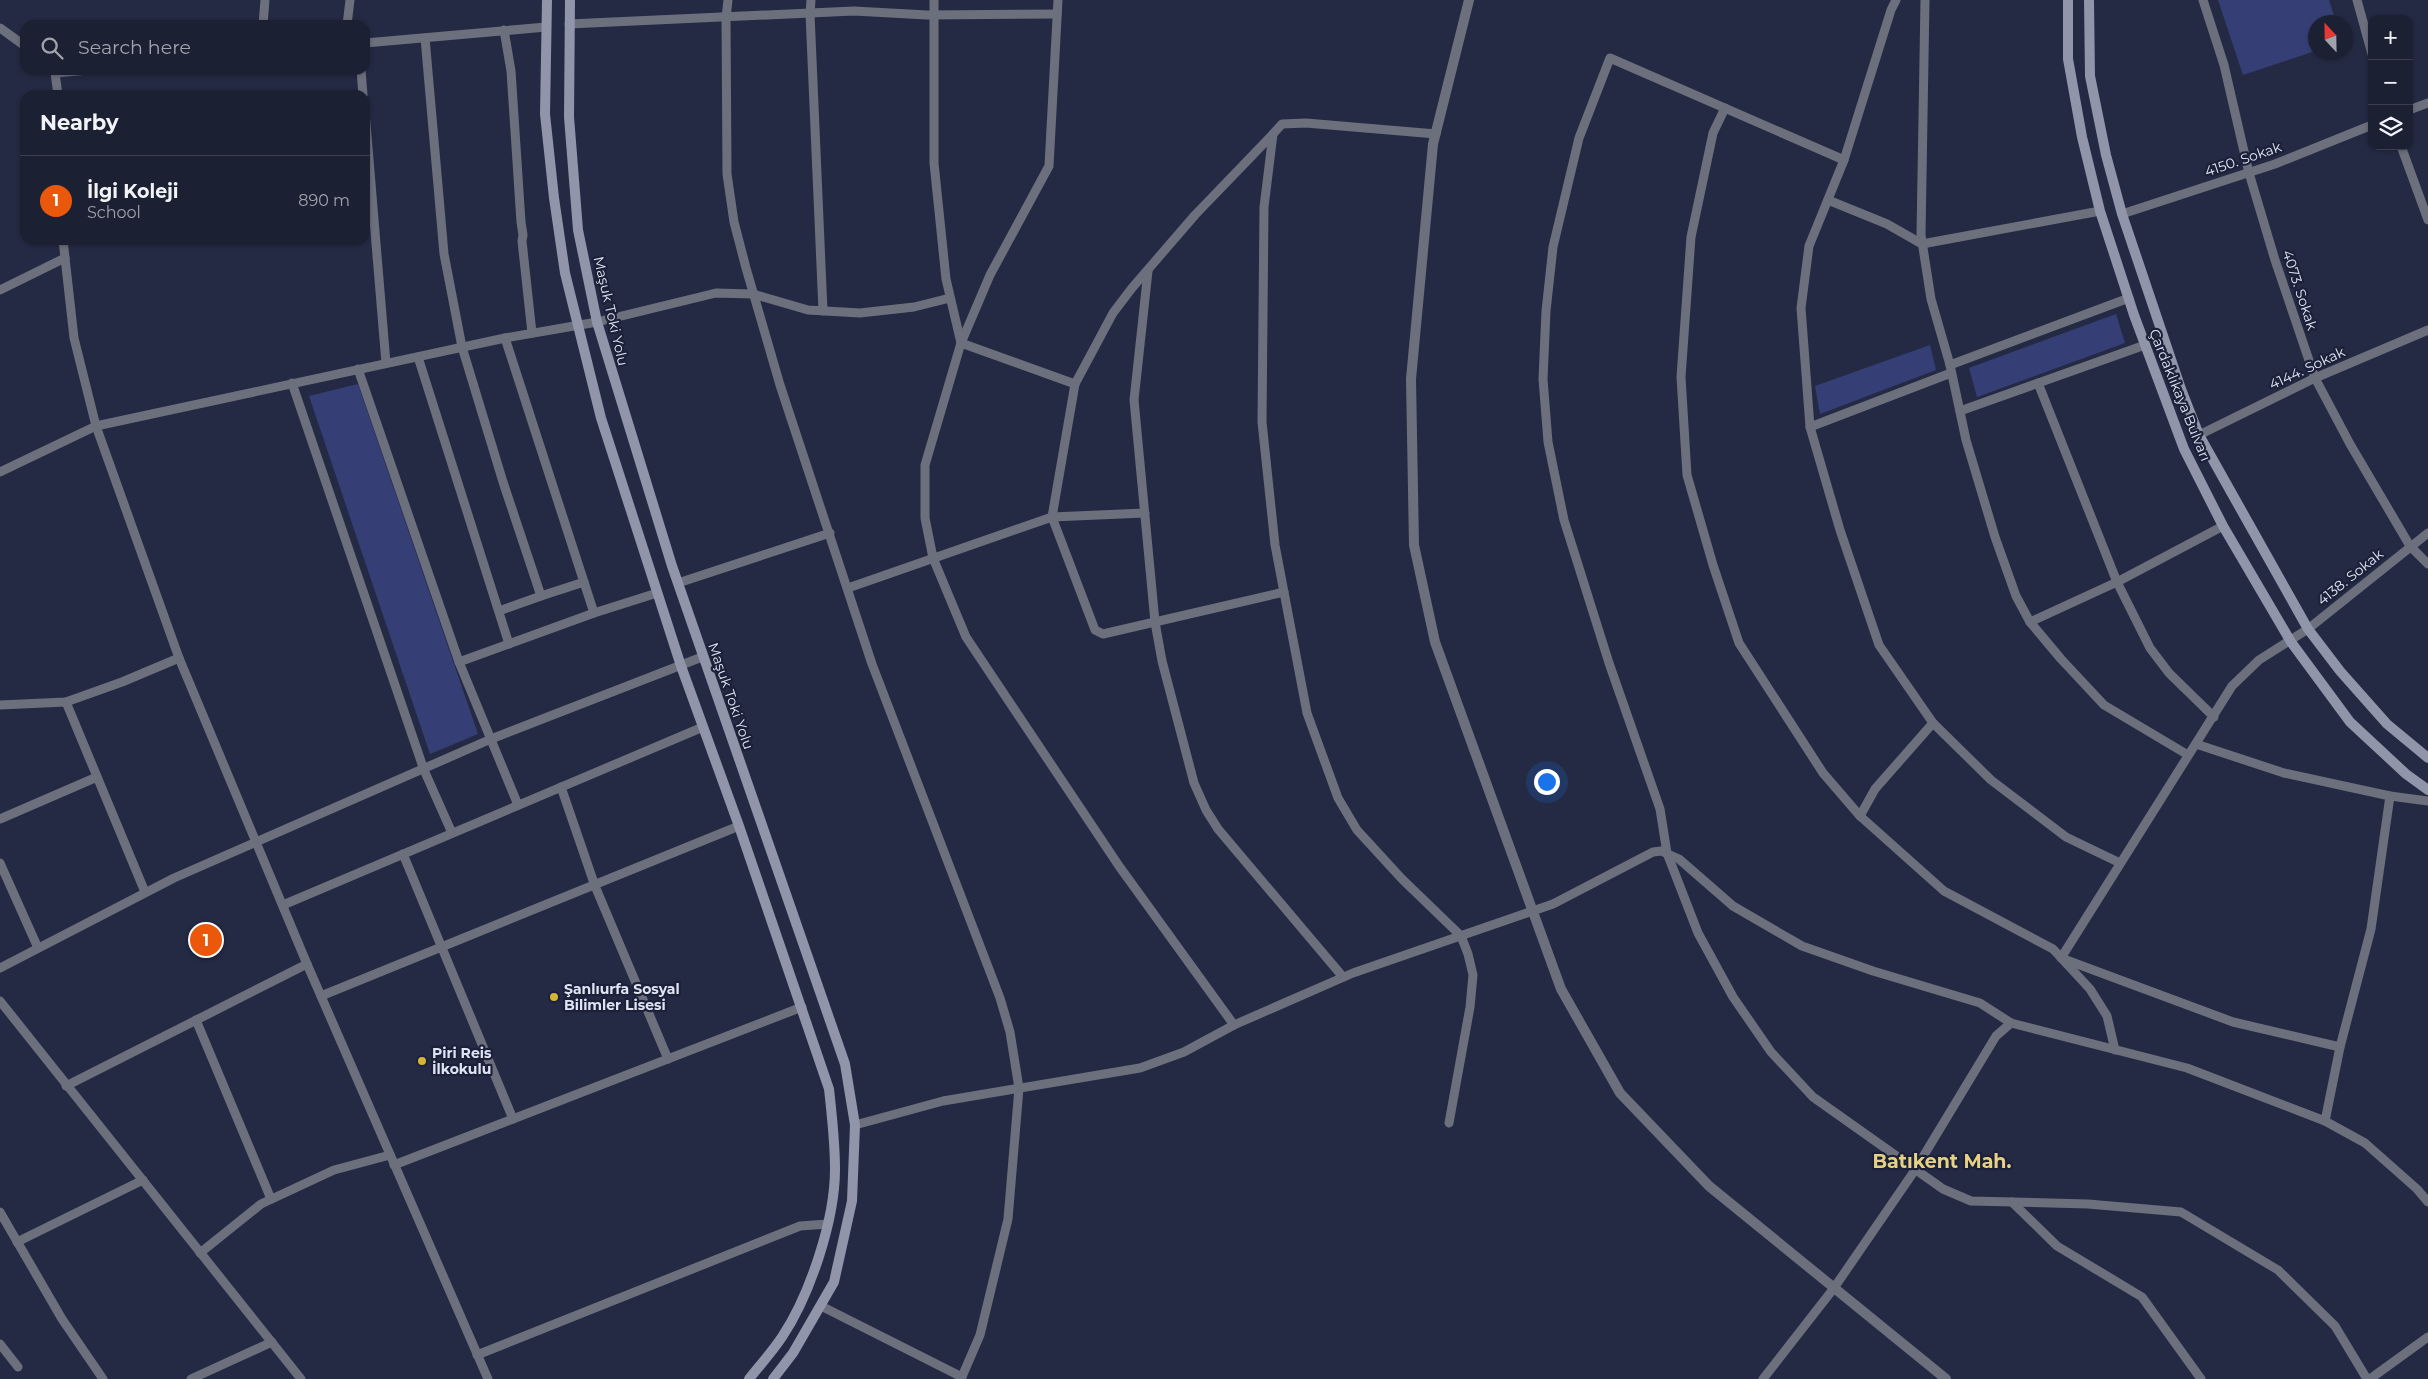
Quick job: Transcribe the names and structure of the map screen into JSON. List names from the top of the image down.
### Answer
{
  "streets": {
    "main road": ["Maşuk Toki Yolu", "Çardaklıkaya Bulvarı"],
    "street": [
      "4150. Sokak",
      "4073. Sokak",
      "4144. Sokak",
      "4138. Sokak"
    ]
  },
  "crossings": [
    ["4150. Sokak", "4073. Sokak"],
    ["4150. Sokak", "Çardaklıkaya Bulvarı"],
    ["4073. Sokak", "4144. Sokak"],
    ["4073. Sokak", "4138. Sokak"],
    ["4144. Sokak", "Çardaklıkaya Bulvarı"],
    ["Çardaklıkaya Bulvarı", "4138. Sokak"]
  ],
  "districts": ["Batıkent Mah."],
  "places": ["Şanlıurfa Sosyal Bilimler Lisesi", "Piri Reis İlkokulu"],
  "north": "top",
  "page": {
    "map_buttons": ["+", "−"],
    "search": "Search here",
    "heading": "Nearby",
    "list": [
      {
        "mark": "1",
        "name": "İlgi Koleji",
        "note": "School",
        "value": "890 m"
      }
    ],
    "pins": "1"
  }
}
